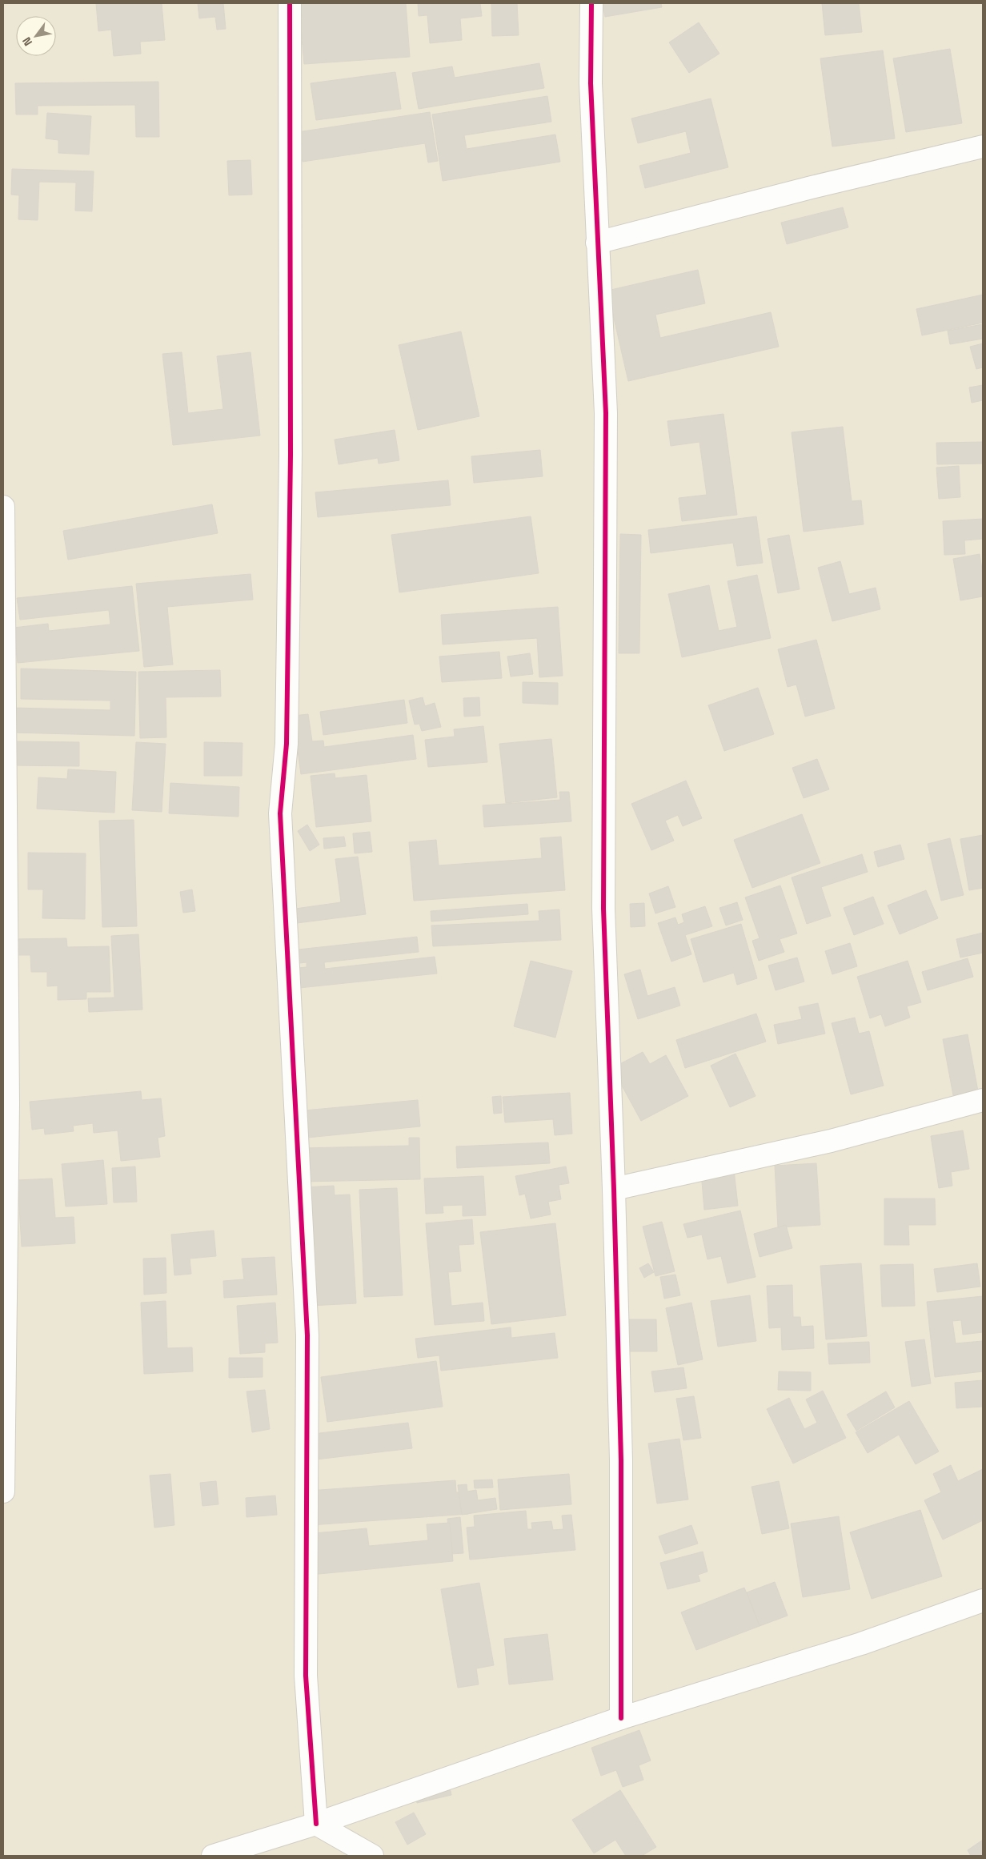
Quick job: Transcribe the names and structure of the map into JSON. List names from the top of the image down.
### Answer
{
  "north": "bottom left"
}
